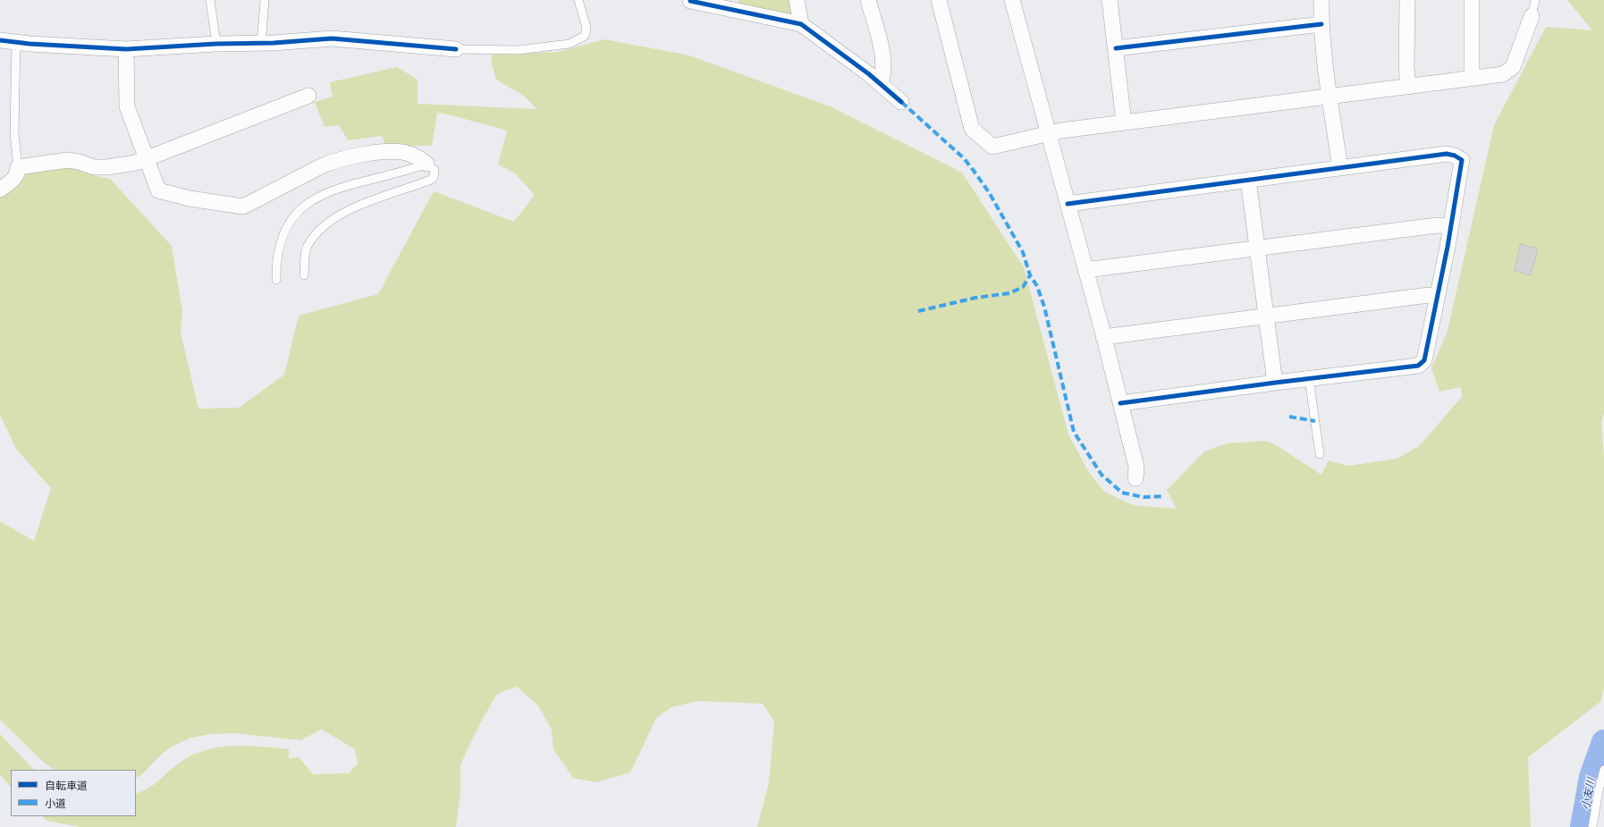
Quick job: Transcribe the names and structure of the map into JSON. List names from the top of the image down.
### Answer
{
  "water": ["小友川"],
  "legend": ["自転車道", "小道"]
}
